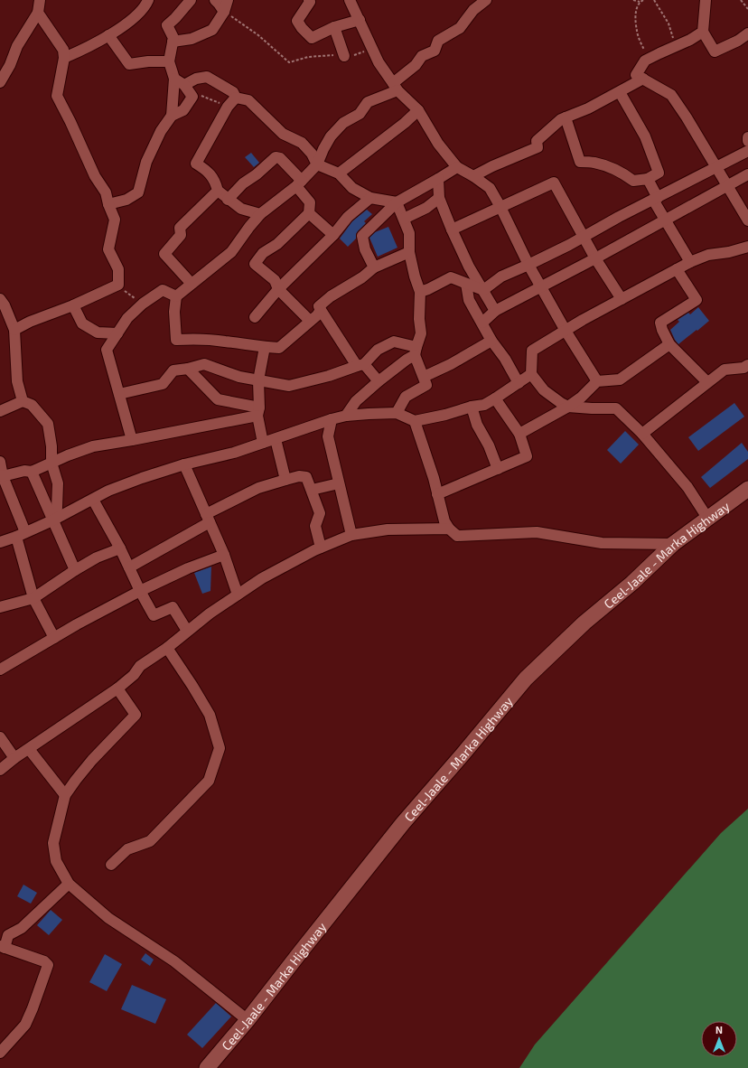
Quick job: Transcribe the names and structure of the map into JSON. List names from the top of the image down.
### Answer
{
  "streets": {
    "street": ["Ceel-Jaale - Marka Highway"]
  },
  "north": "top"
}
